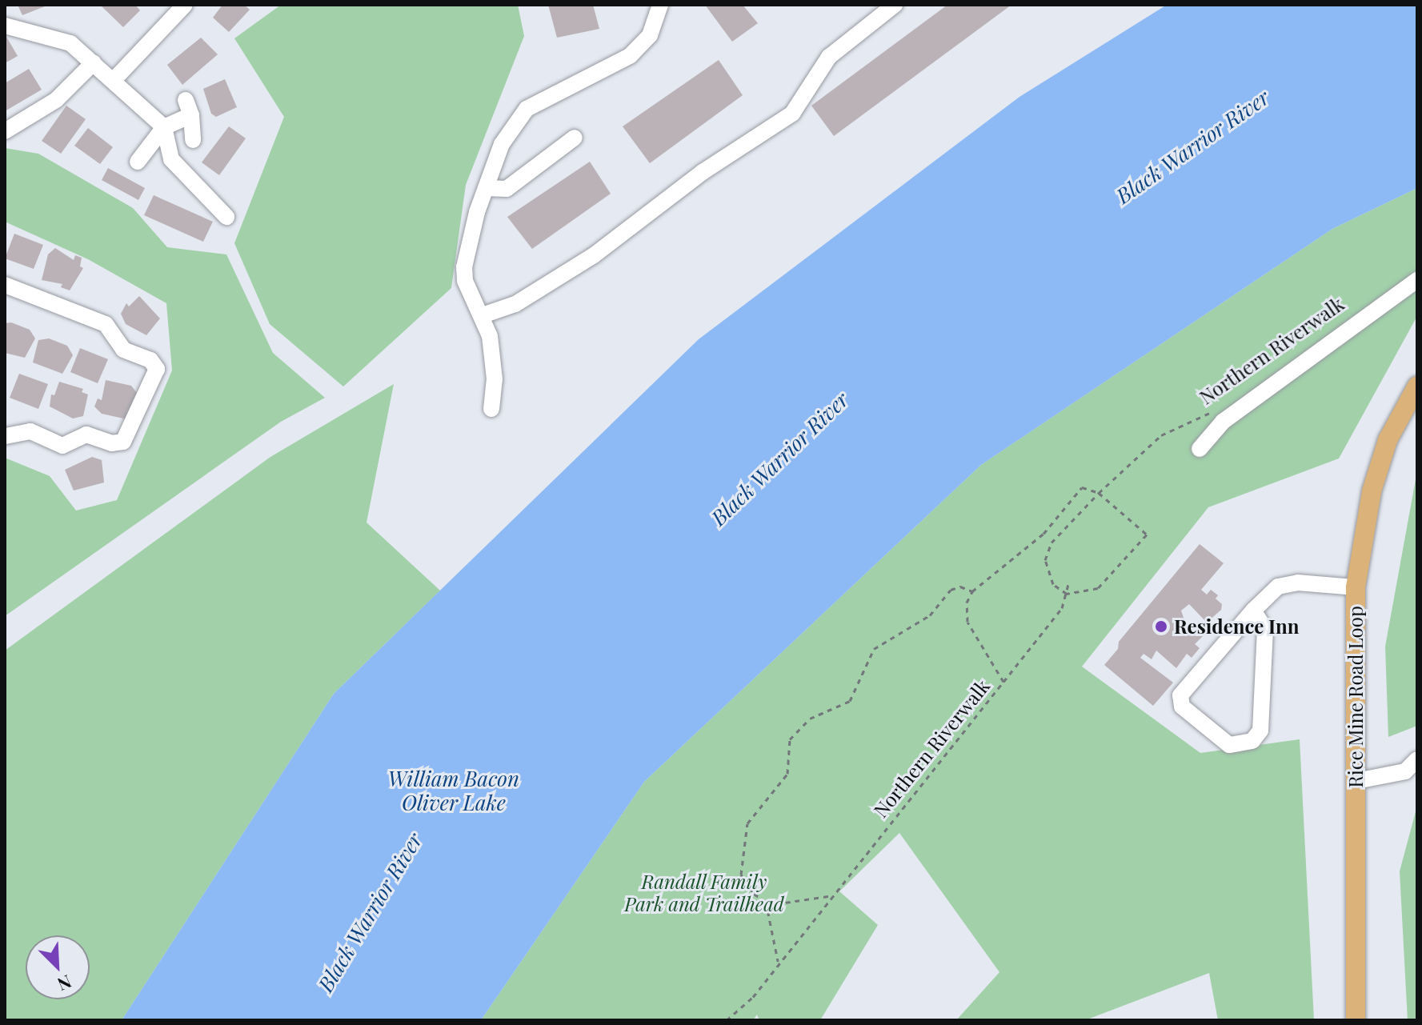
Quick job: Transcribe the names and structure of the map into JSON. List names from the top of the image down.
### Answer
{
  "streets": {
    "main road": ["Rice Mine Road Loop"],
    "path": ["Northern Riverwalk"]
  },
  "water": ["Black Warrior River", "William Bacon Oliver Lake"],
  "parks": ["Randall Family Park and Trailhead"],
  "places": ["Residence Inn"],
  "north": "bottom right"
}
